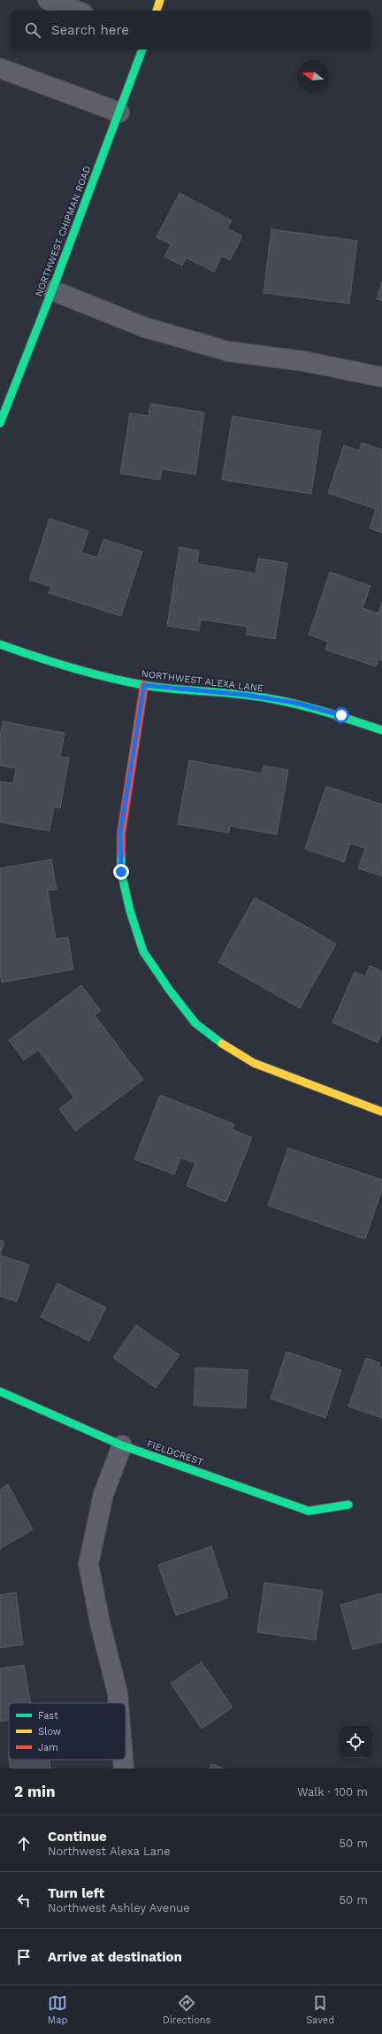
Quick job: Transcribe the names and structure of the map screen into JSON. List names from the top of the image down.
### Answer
{
  "streets": {
    "street": ["NORTHWEST CHIPMAN ROAD", "NORTHWEST ALEXA LANE", "FIELDCREST"]
  },
  "legend": ["Fast", "Slow", "Jam"],
  "north": "left",
  "page": {
    "search": "Search here",
    "heading": ["2 min", "Walk · 100 m"],
    "list": [
      ["Continue", "Northwest Alexa Lane", "50 m"],
      ["Turn left", "Northwest Ashley Avenue", "50 m"],
      "Arrive at destination"
    ],
    "nav": ["Map", "Directions", "Saved"]
  }
}
